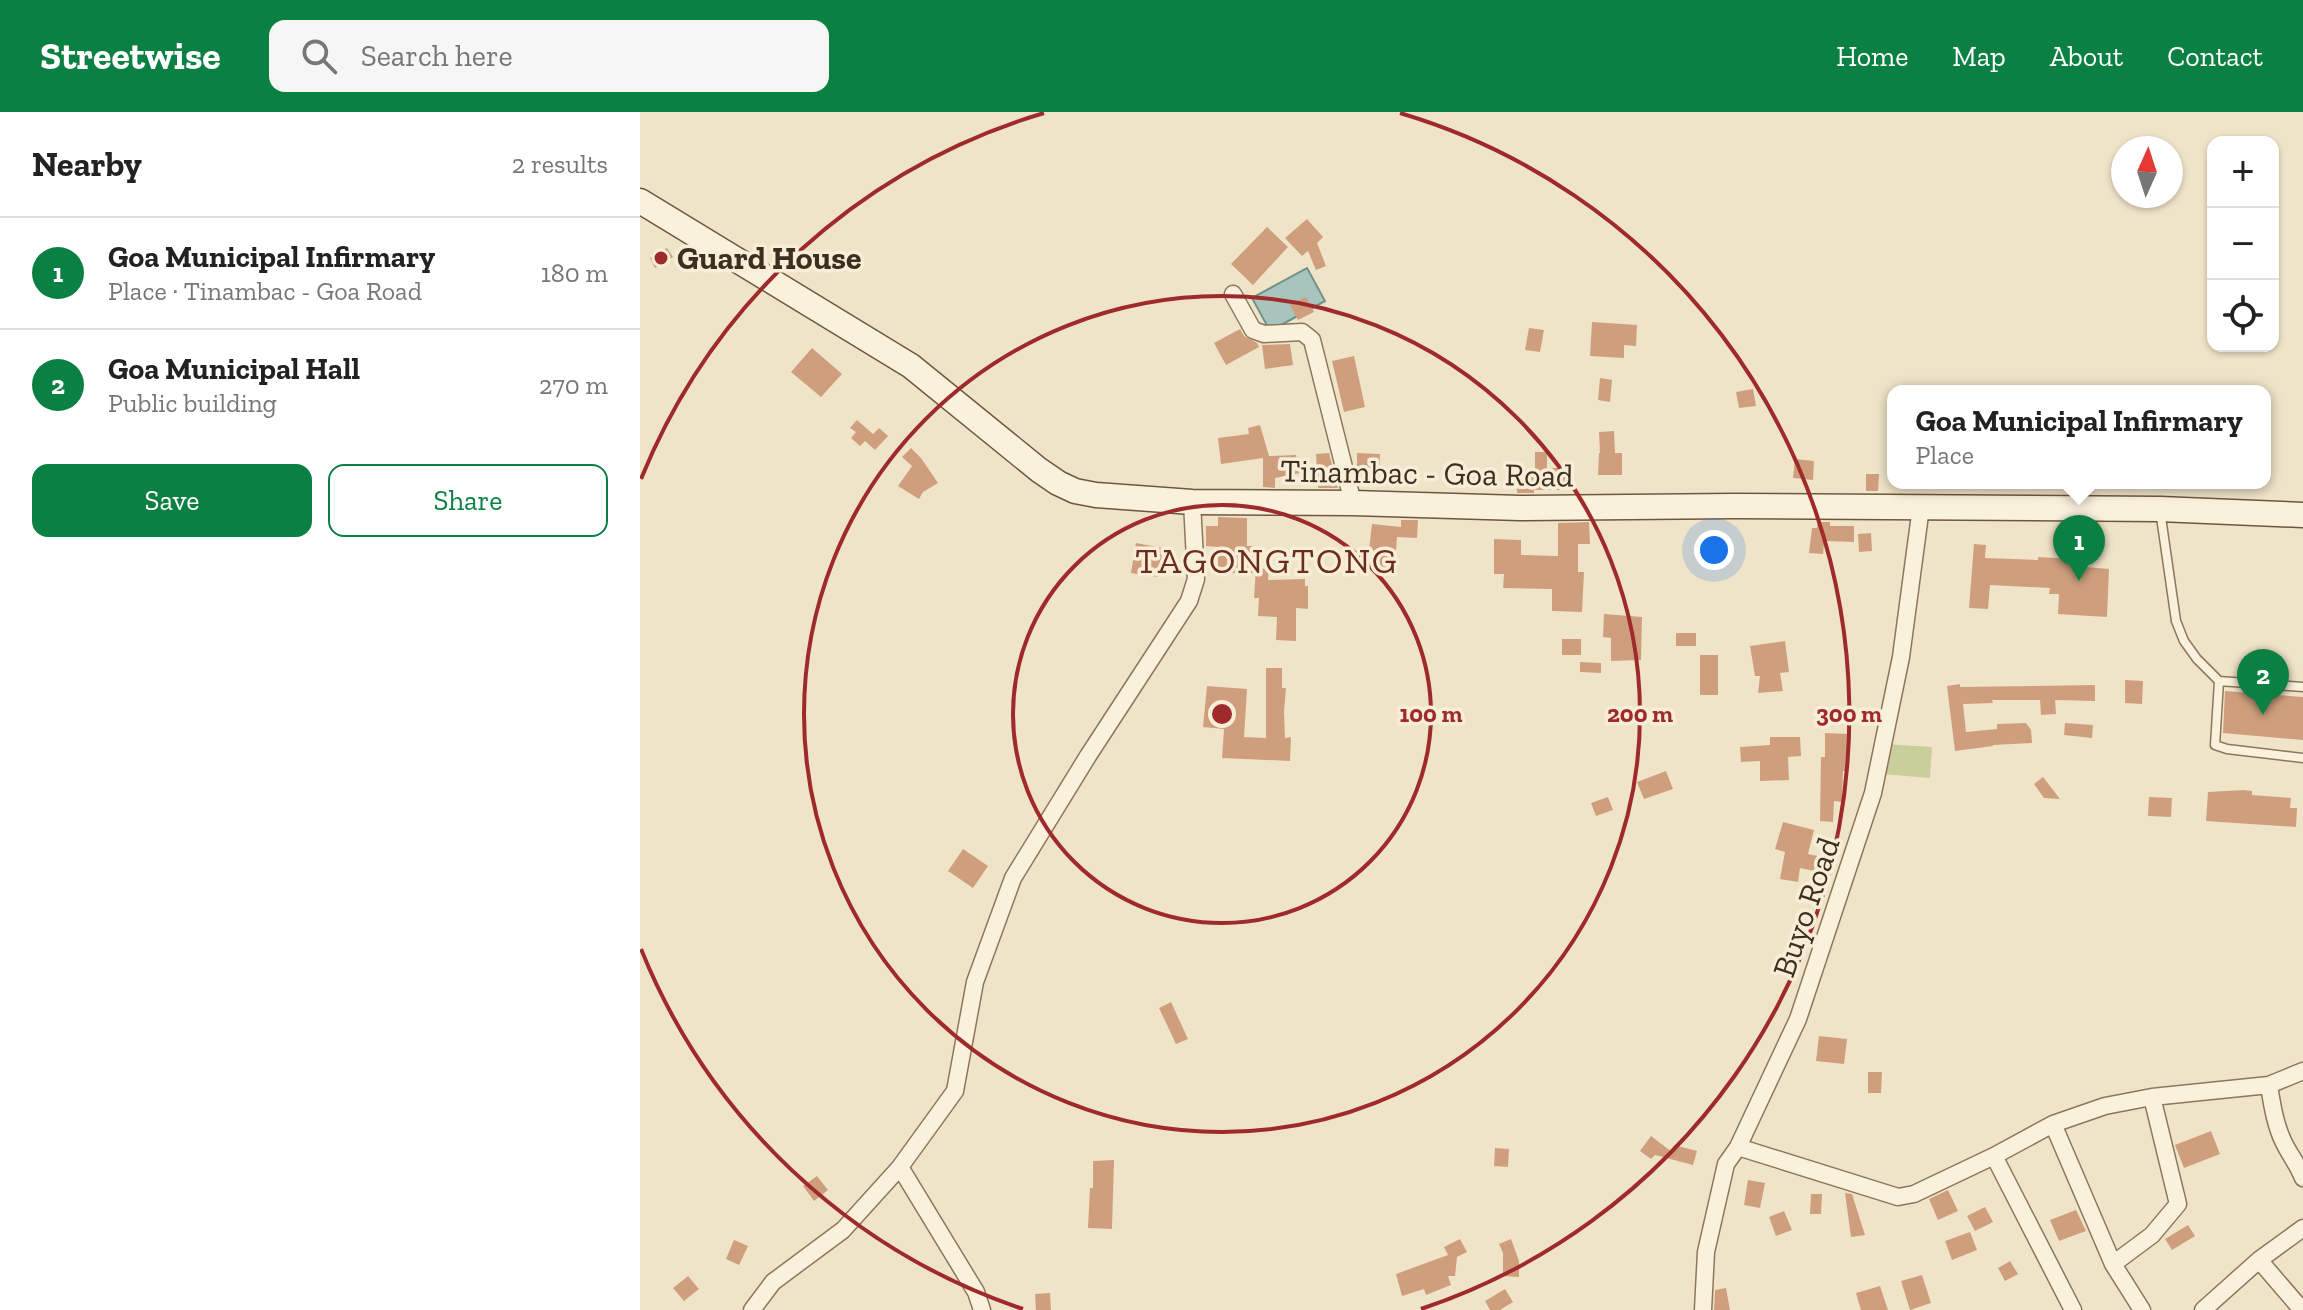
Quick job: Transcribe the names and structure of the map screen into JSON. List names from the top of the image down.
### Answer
{
  "streets": {
    "main road": ["Tinambac - Goa Road"],
    "street": ["Buyo Road"]
  },
  "crossings": [
    ["Tinambac - Goa Road", "Buyo Road"]
  ],
  "districts": ["TAGONGTONG"],
  "places": ["Guard House"],
  "north": "top",
  "page": {
    "header": "Streetwise",
    "search": "Search here",
    "nav": [
      "Home",
      "Map",
      "About",
      "Contact"
    ],
    "heading": ["Nearby", "2 results"],
    "map_buttons": ["+", "−"],
    "list": [
      {
        "mark": "1",
        "name": "Goa Municipal Infirmary",
        "note": "Place · Tinambac - Goa Road",
        "value": "180 m"
      },
      {
        "mark": "2",
        "name": "Goa Municipal Hall",
        "note": "Public building",
        "value": "270 m"
      }
    ],
    "popup": ["Goa Municipal Infirmary", "Place"],
    "buttons": ["Save", "Share"],
    "pins": ["1", "2"]
  },
  "rings": ["100 m", "200 m", "300 m"]
}
